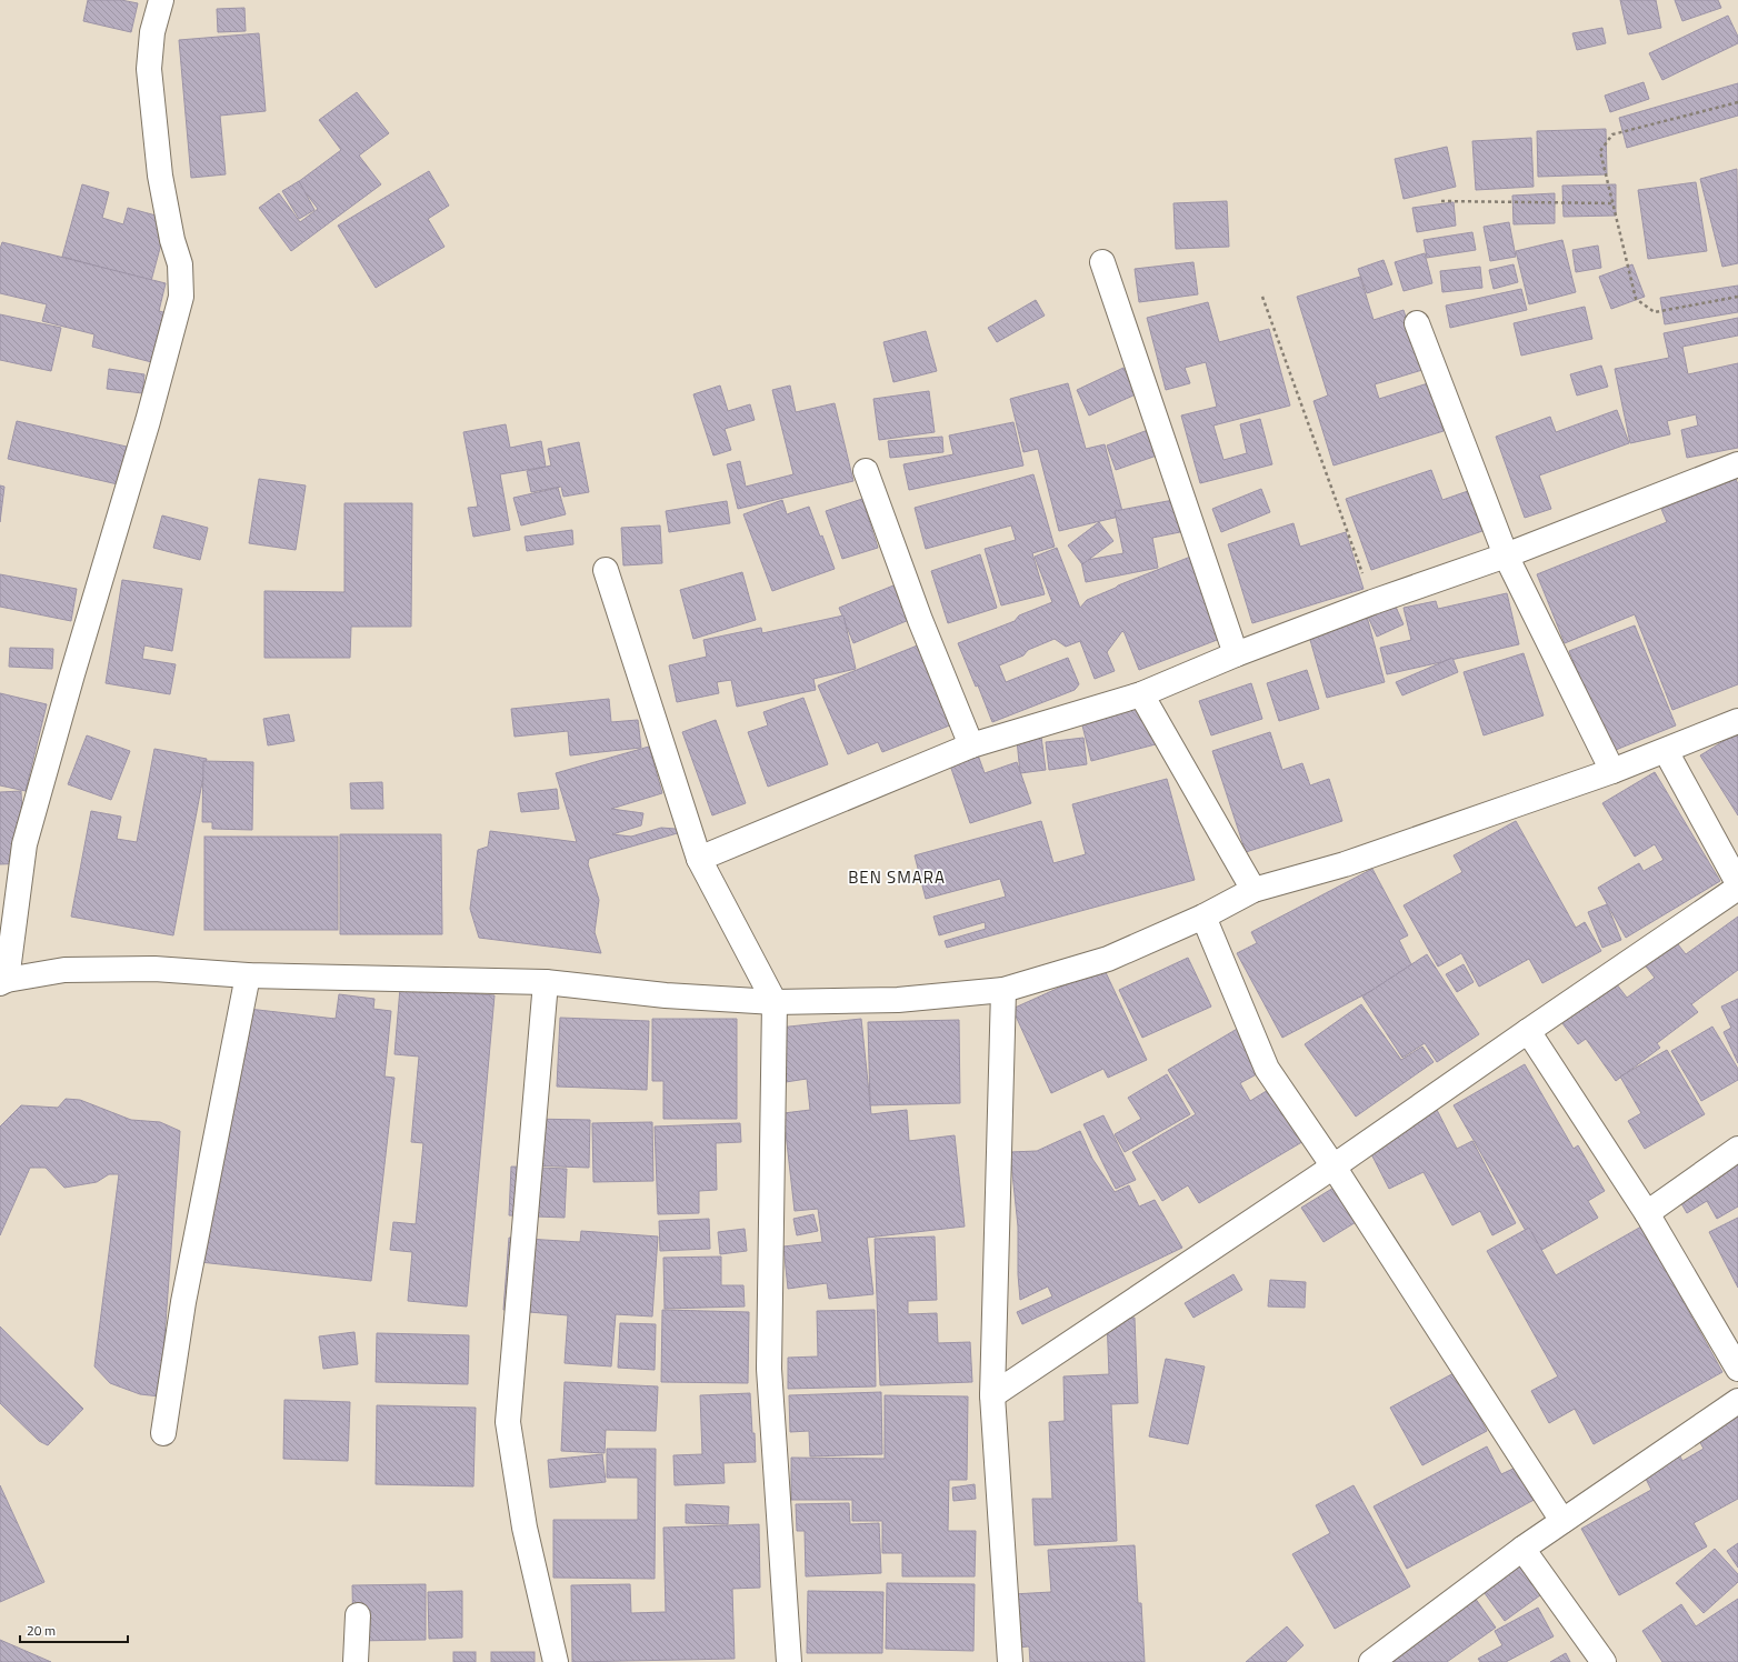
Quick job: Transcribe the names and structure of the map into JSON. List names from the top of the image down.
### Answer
{
  "districts": ["BEN SMARA"],
  "scale_bar": "20 m"
}
